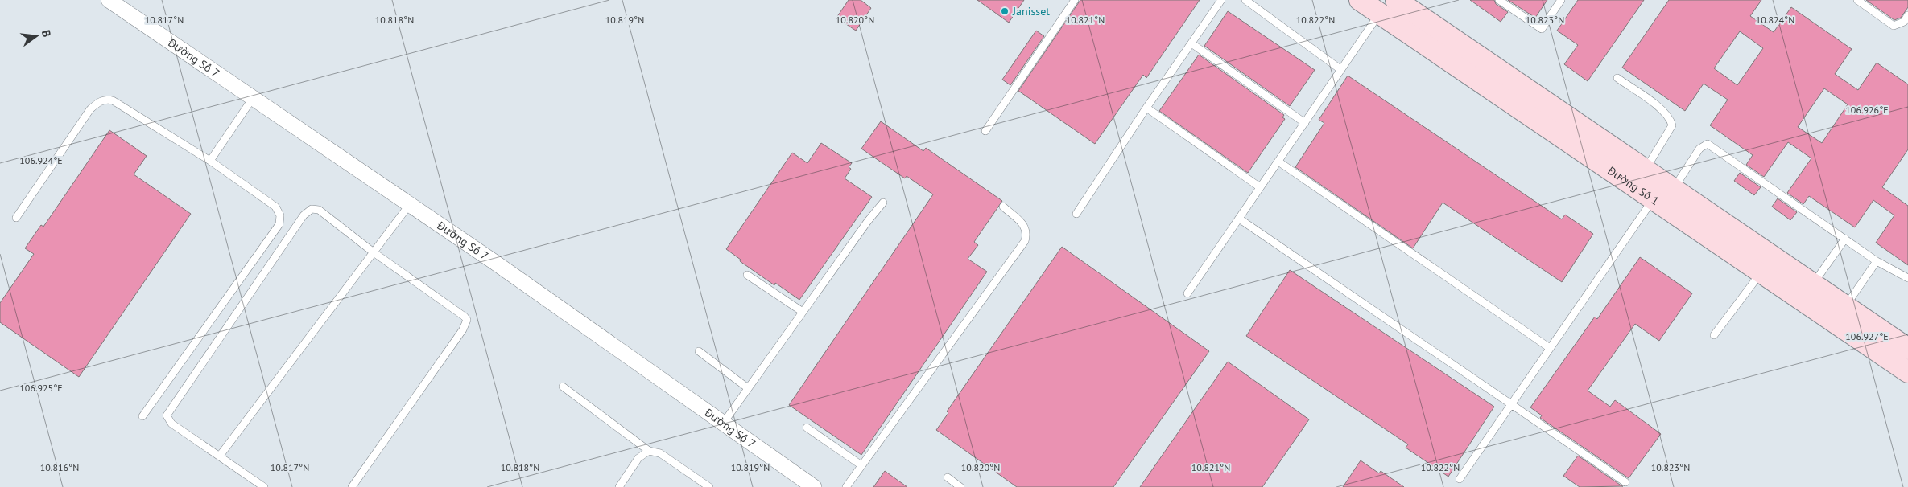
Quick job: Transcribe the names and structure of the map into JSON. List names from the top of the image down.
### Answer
{
  "streets": {
    "street": ["Đường Số 7", "Đường Số 1"]
  },
  "places": ["Janisset"],
  "north": "right",
  "coordinates": [
    "10.817°N",
    "10.818°N",
    "10.819°N",
    "10.820°N",
    "10.821°N",
    "10.822°N",
    "10.823°N",
    "10.824°N",
    "106.926°E",
    "106.924°E",
    "106.927°E",
    "106.925°E",
    "10.816°N"
  ]
}
